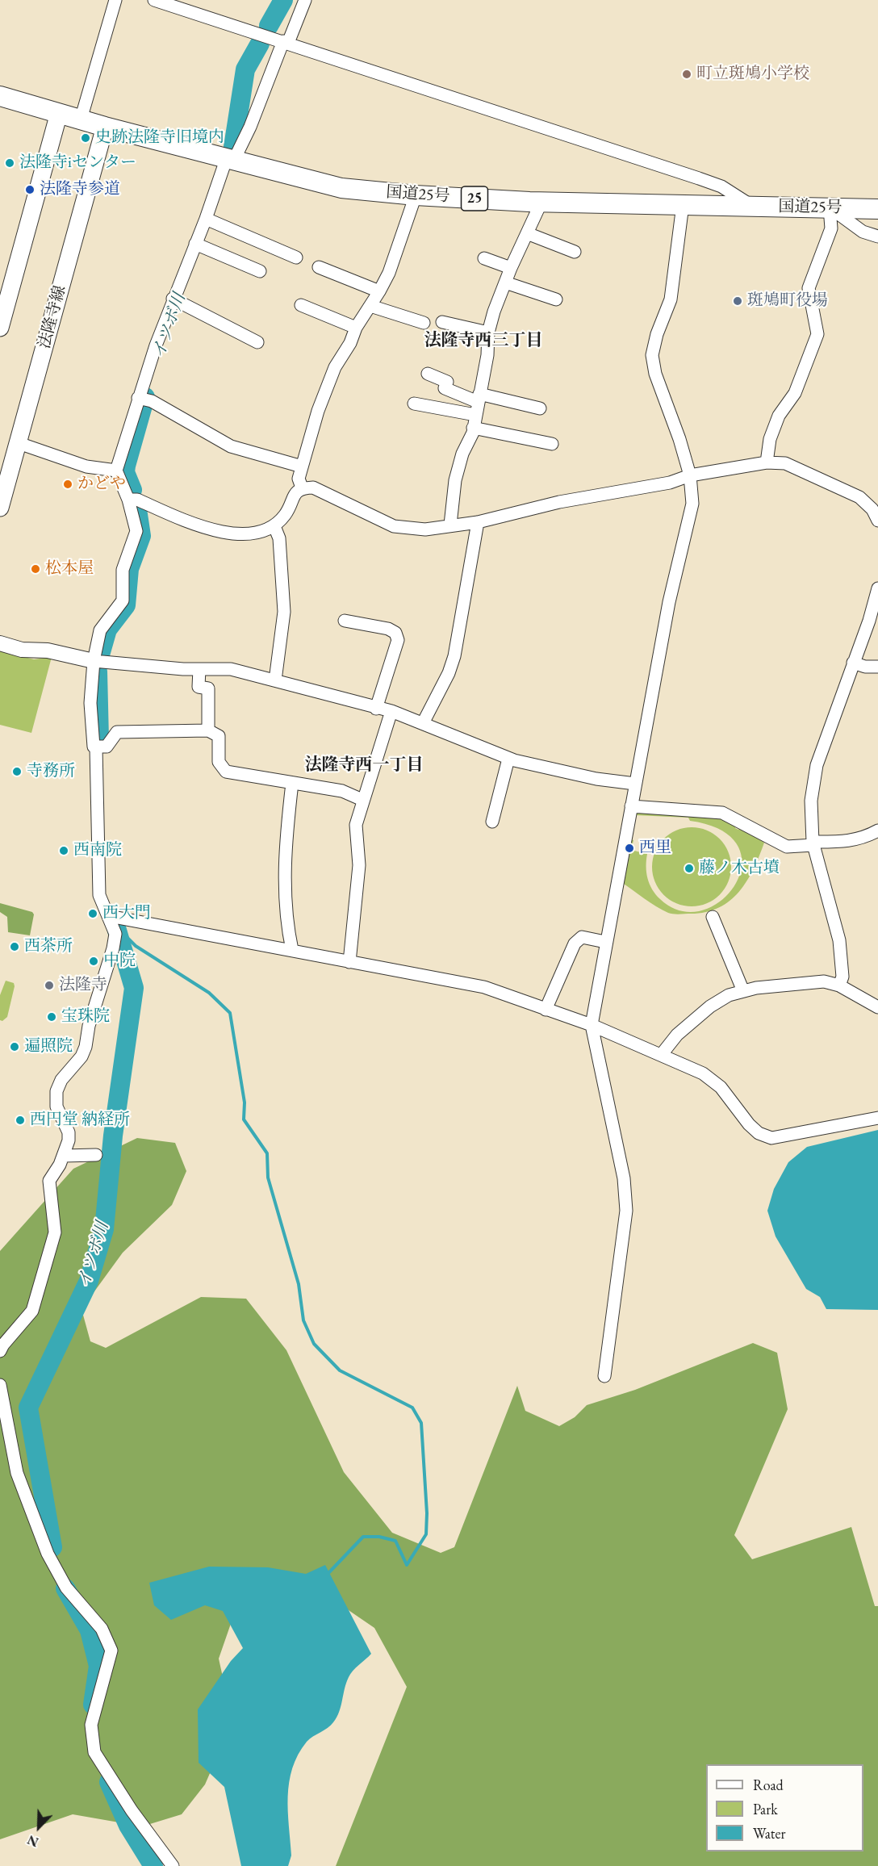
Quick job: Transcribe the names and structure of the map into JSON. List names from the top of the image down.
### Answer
{
  "streets": {
    "highway": ["国道25号", "25"],
    "main road": ["法隆寺線"]
  },
  "crossings": [
    ["国道25号", "法隆寺線"]
  ],
  "districts": ["法隆寺西三丁目", "法隆寺西一丁目"],
  "water": ["イツボ川"],
  "places": [
    "町立斑鳩小学校",
    "史跡法隆寺旧境内",
    "法隆寺iセンター",
    "法隆寺参道",
    "斑鳩町役場",
    "かどや",
    "松本屋",
    "寺務所",
    "西里",
    "西南院",
    "藤ノ木古墳",
    "西大門",
    "西茶所",
    "中院",
    "法隆寺",
    "宝珠院",
    "遍照院",
    "西円堂 納経所"
  ],
  "legend": ["Road", "Park", "Water"],
  "north": "bottom left"
}
